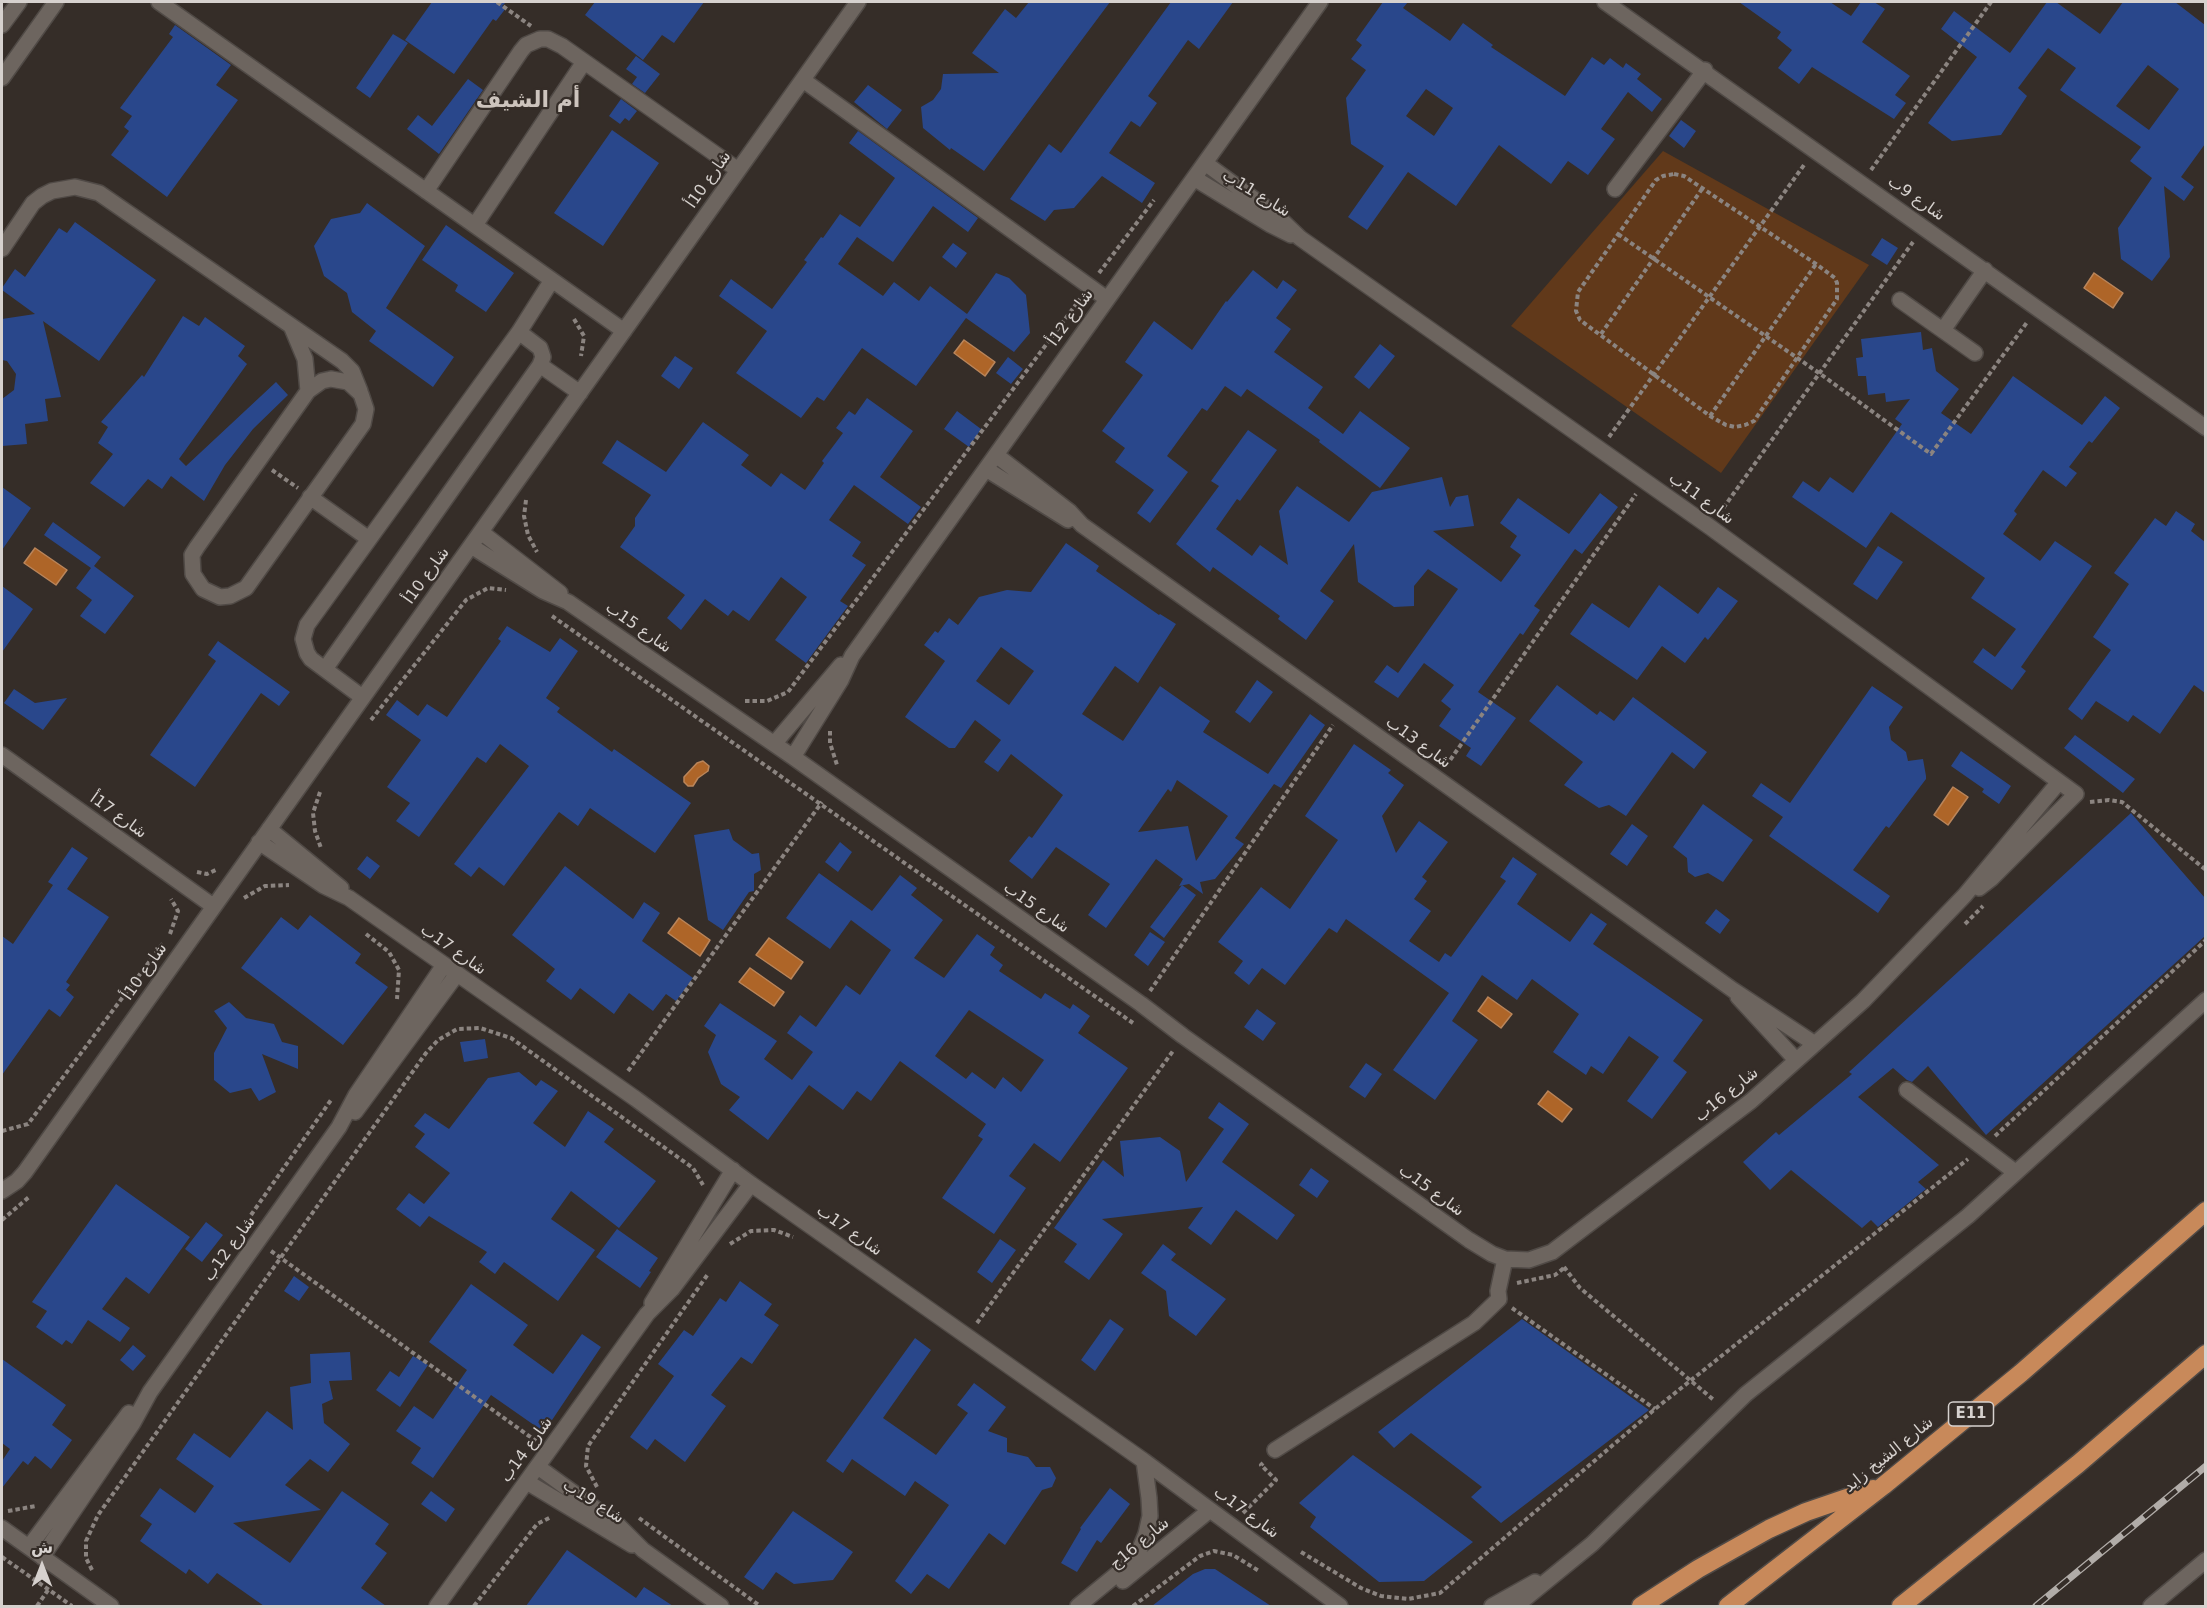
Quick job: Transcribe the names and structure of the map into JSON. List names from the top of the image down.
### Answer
{
  "streets": {
    "highway": ["E11", "شارع الشيخ زايد"],
    "street": [
      "شارع 10أ",
      "شارع 11ب",
      "شارع 9ب",
      "شارع 12أ",
      "شارع 15ب",
      "شارع 13ب",
      "شارع 17أ",
      "شارع 17ب",
      "شارع 16ب",
      "شارع 12ب",
      "شارع 14ب",
      "شاع 19ب",
      "شارع 16ج"
    ]
  },
  "crossings": [
    ["شارع 10أ", "شارع 15ب"],
    ["شارع 10أ", "شارع 17أ"],
    ["شارع 10أ", "شارع 17ب"],
    ["شارع 11ب", "شارع 12أ"],
    ["شارع 11ب", "شارع 16ب"],
    ["شارع 12أ", "شارع 15ب"],
    ["شارع 12أ", "شارع 13ب"],
    ["شارع 15ب", "شارع 16ب"],
    ["شارع 13ب", "شارع 16ب"],
    ["شارع 17ب", "شارع 12ب"],
    ["شارع 17ب", "شارع 14ب"],
    ["شارع 17ب", "شارع 16ج"],
    ["شارع 14ب", "شاع 19ب"]
  ],
  "districts": ["أم الشيف"],
  "north": "top"
}
